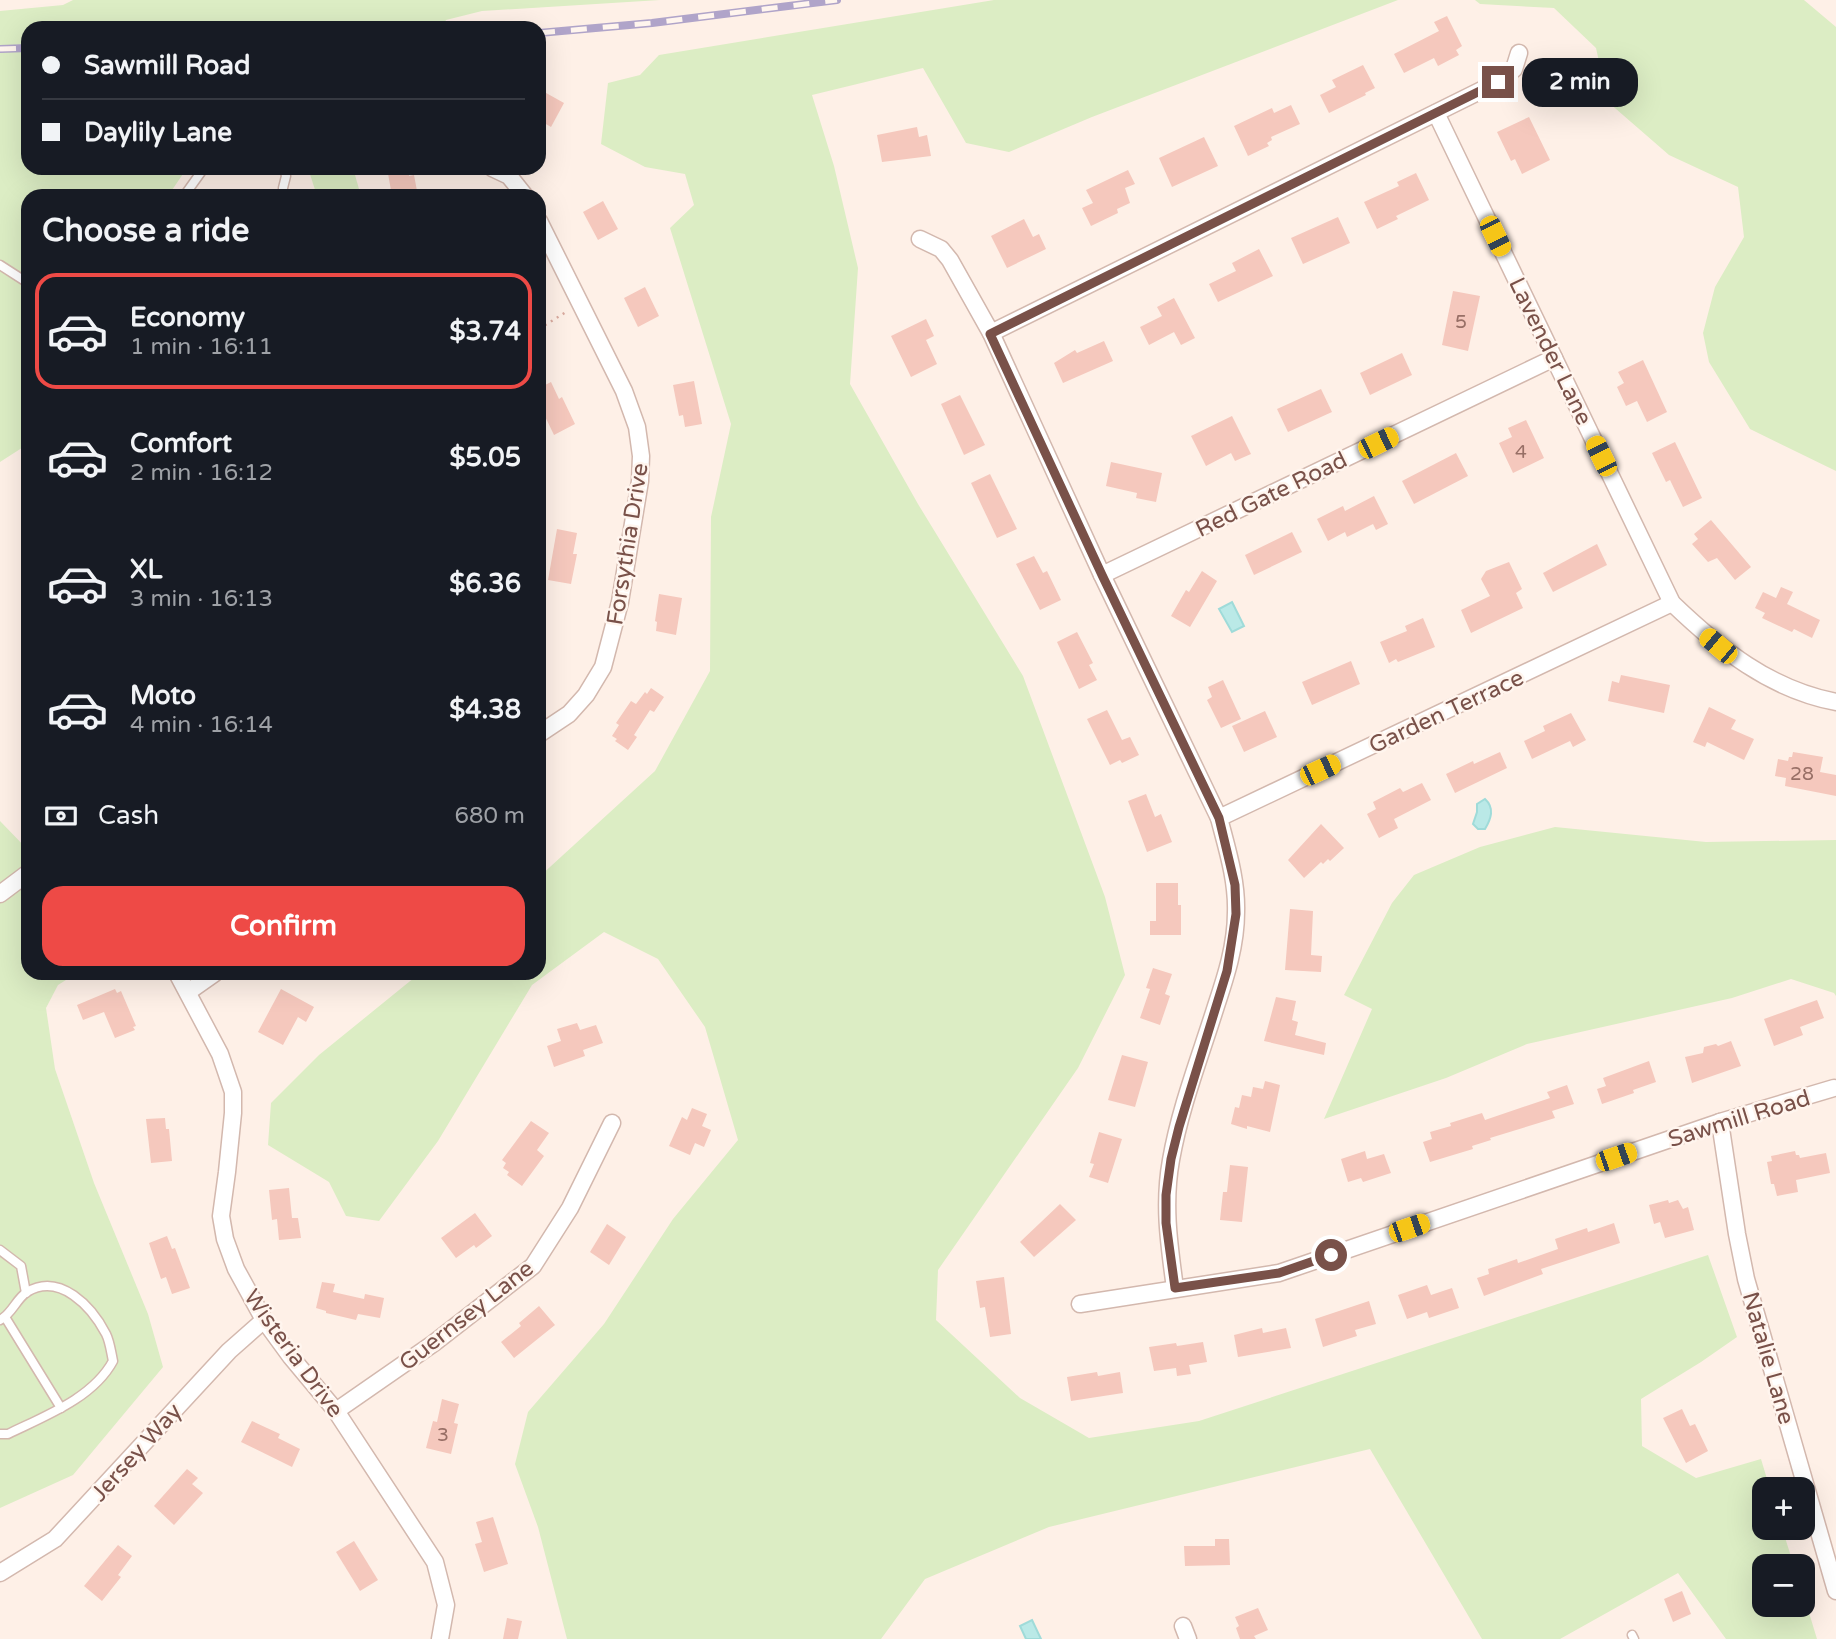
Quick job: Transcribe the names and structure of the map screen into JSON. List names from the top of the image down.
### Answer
{
  "streets": {
    "street": [
      "Lavender Lane",
      "Red Gate Road",
      "Forsythia Drive",
      "Garden Terrace",
      "Sawmill Road",
      "Guernsey Lane",
      "Wisteria Drive",
      "Natalie Lane",
      "Jersey Way"
    ]
  },
  "crossings": [
    ["Lavender Lane", "Red Gate Road"],
    ["Lavender Lane", "Garden Terrace"],
    ["Sawmill Road", "Natalie Lane"],
    ["Guernsey Lane", "Wisteria Drive"],
    ["Wisteria Drive", "Jersey Way"]
  ],
  "house_numbers": [
    "5",
    "4",
    "28",
    "3"
  ],
  "page": {
    "banner": ["Sawmill Road", "Daylily Lane"],
    "bubble": "2 min",
    "heading": "Choose a ride",
    "list": [
      {
        "name": "Economy",
        "note": "1 min · 16:11",
        "value": "$3.74"
      },
      {
        "name": "Comfort",
        "note": "2 min · 16:12",
        "value": "$5.05"
      },
      {
        "name": "XL",
        "note": "3 min · 16:13",
        "value": "$6.36"
      },
      {
        "name": "Moto",
        "note": "4 min · 16:14",
        "value": "$4.38"
      }
    ],
    "pay": ["Cash", "680 m"],
    "buttons": "Confirm",
    "map_buttons": ["+", "−"]
  }
}
